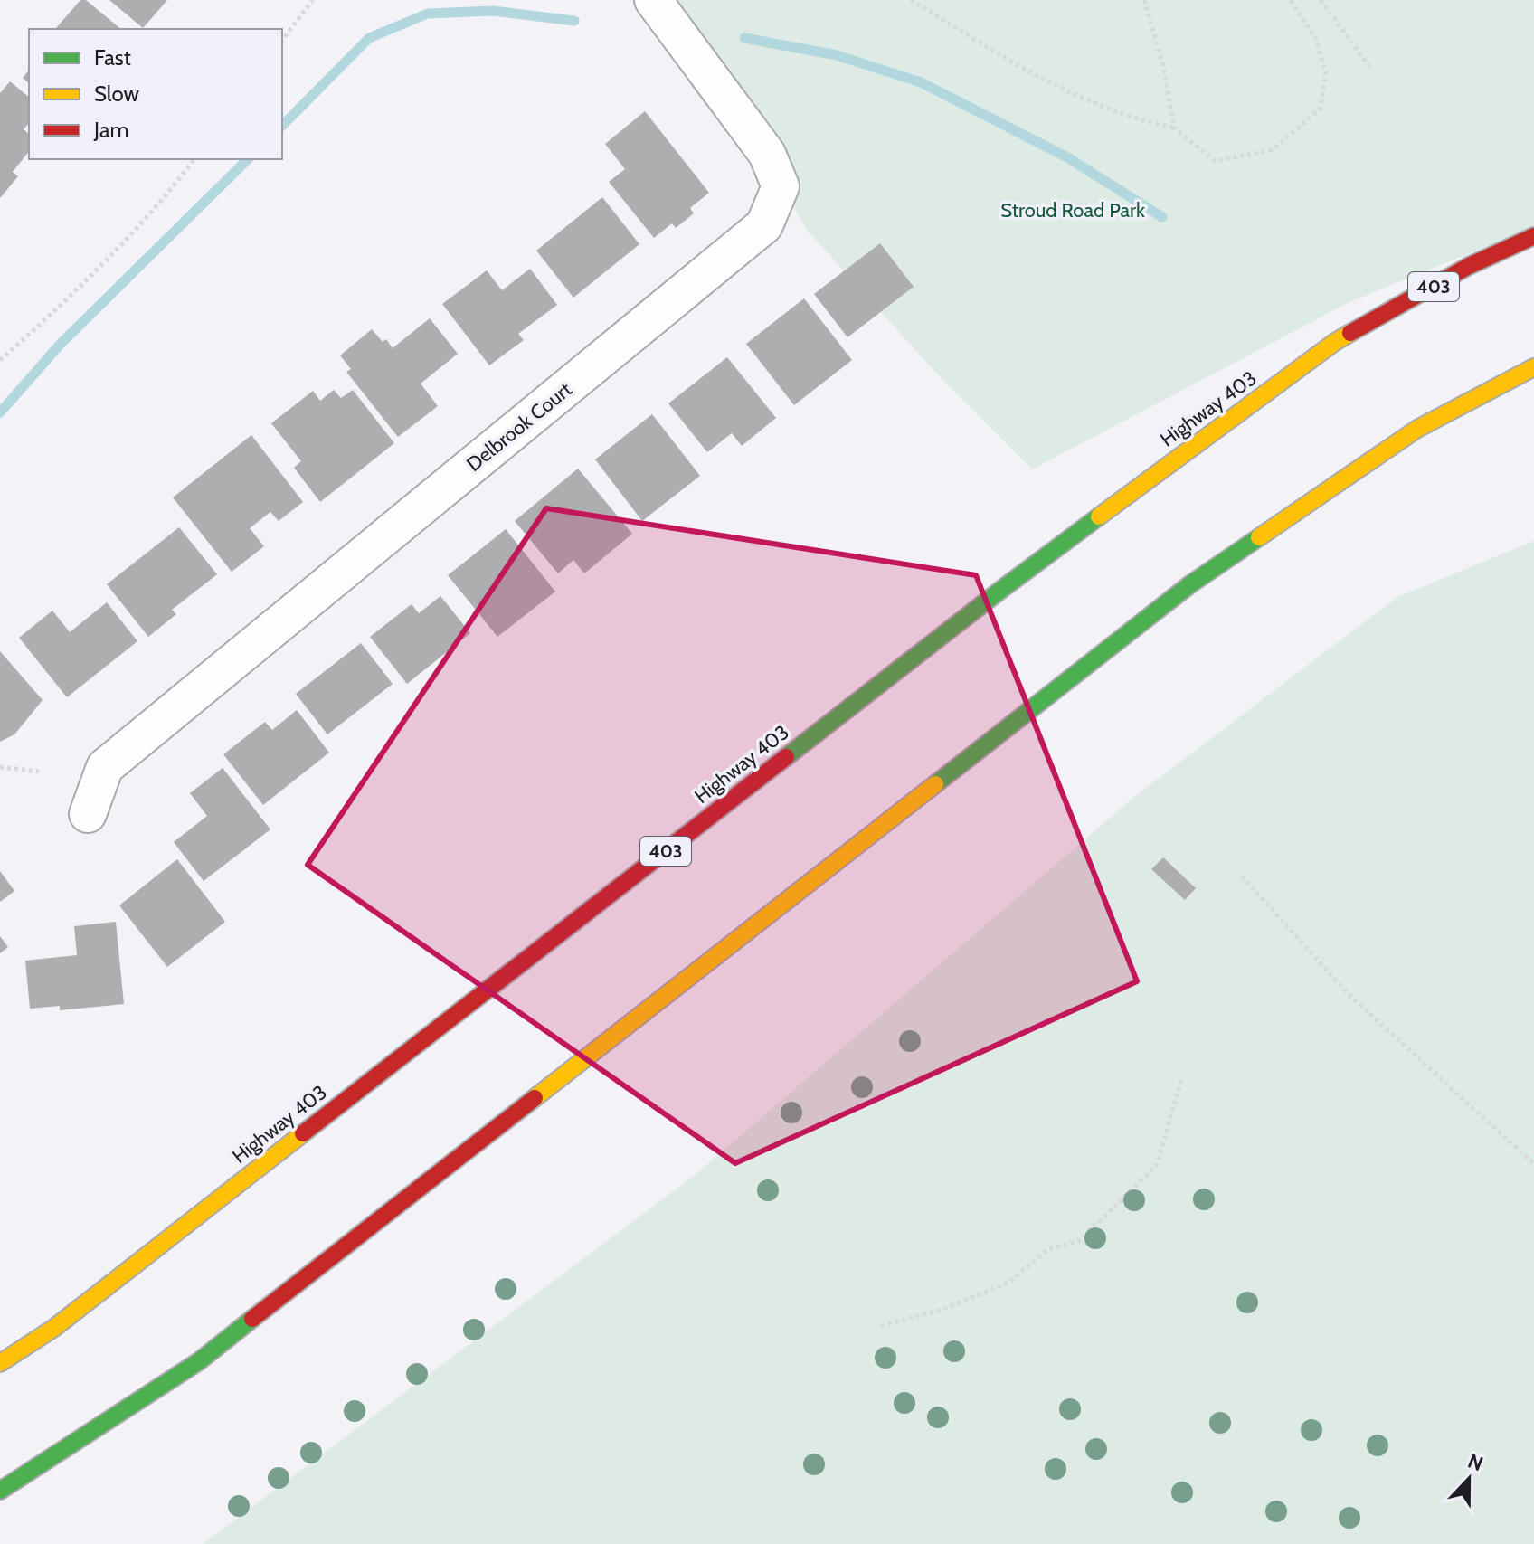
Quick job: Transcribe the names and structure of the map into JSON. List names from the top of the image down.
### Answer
{
  "streets": {
    "highway": ["403", "Highway 403"],
    "street": ["Delbrook Court"]
  },
  "parks": ["Stroud Road Park"],
  "legend": ["Fast", "Slow", "Jam"],
  "north": "top"
}
